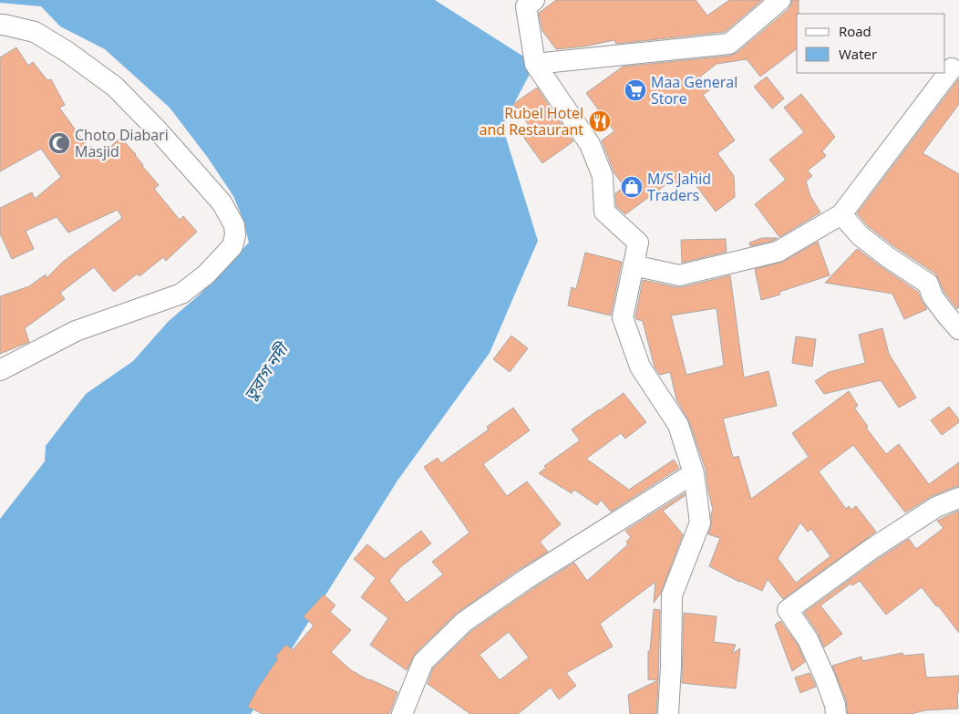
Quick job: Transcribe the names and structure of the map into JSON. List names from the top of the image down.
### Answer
{
  "water": ["তুরাগ নদী"],
  "places": {
    "supermarket": ["Maa General Store"],
    "restaurant": ["Rubel Hotel and Restaurant"],
    "mosque": ["Choto Diabari Masjid"],
    "shop": ["M/S Jahid Traders"]
  },
  "legend": ["Road", "Water"]
}
